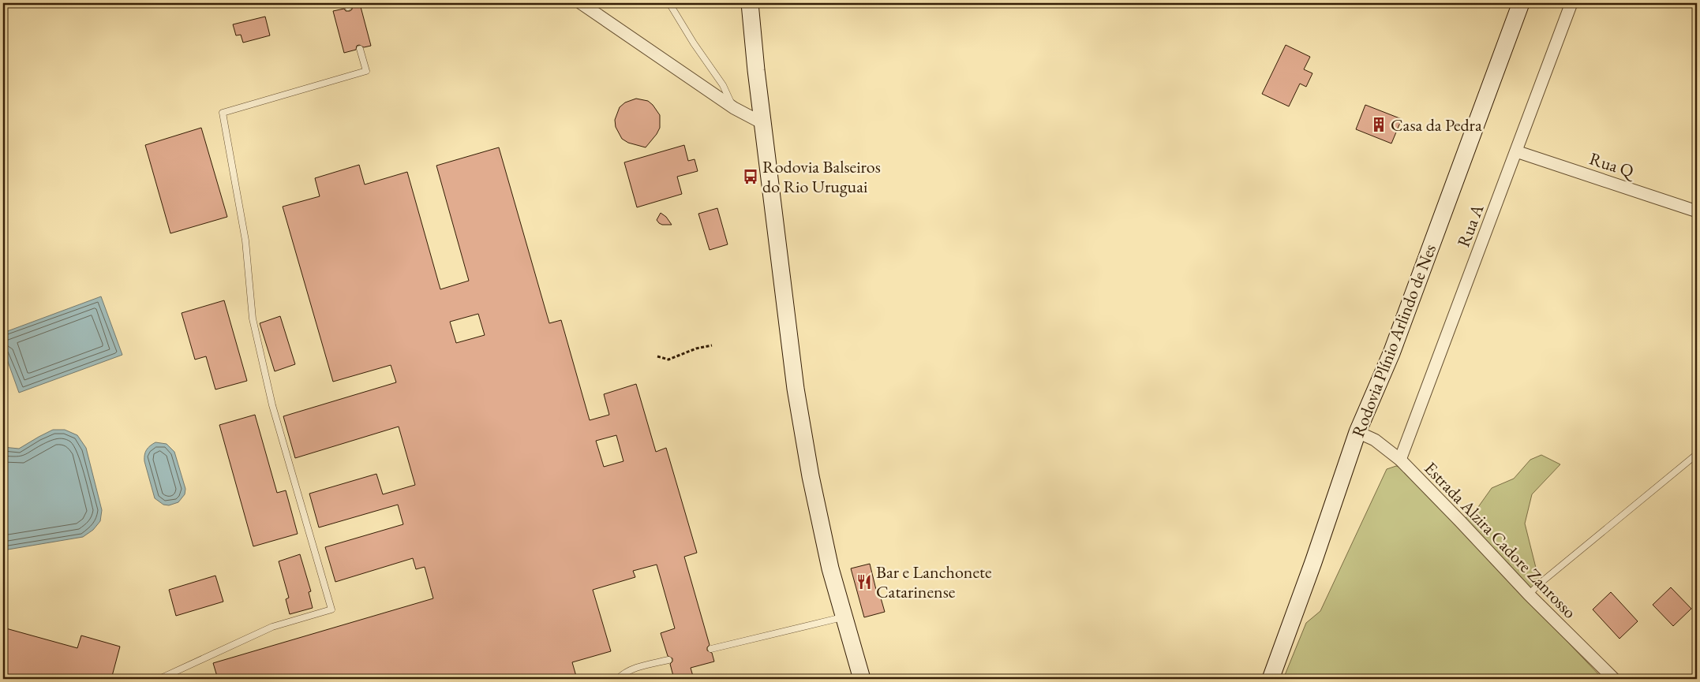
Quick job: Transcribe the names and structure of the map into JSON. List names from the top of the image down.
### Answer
{
  "streets": {
    "main road": ["Rodovia Plínio Arlindo de Nes"],
    "street": ["Rua Q", "Rua A", "Estrada Alzira Cadore Zanrosso"]
  },
  "crossings": [
    ["Rua Q", "Rua A"],
    ["Rua A", "Estrada Alzira Cadore Zanrosso"],
    ["Rodovia Plínio Arlindo de Nes", "Estrada Alzira Cadore Zanrosso"]
  ],
  "places": {
    "building": ["Casa da Pedra"],
    "bus stop": ["Rodovia Balseiros do Rio Uruguai"],
    "restaurant": ["Bar e Lanchonete Catarinense"]
  }
}
